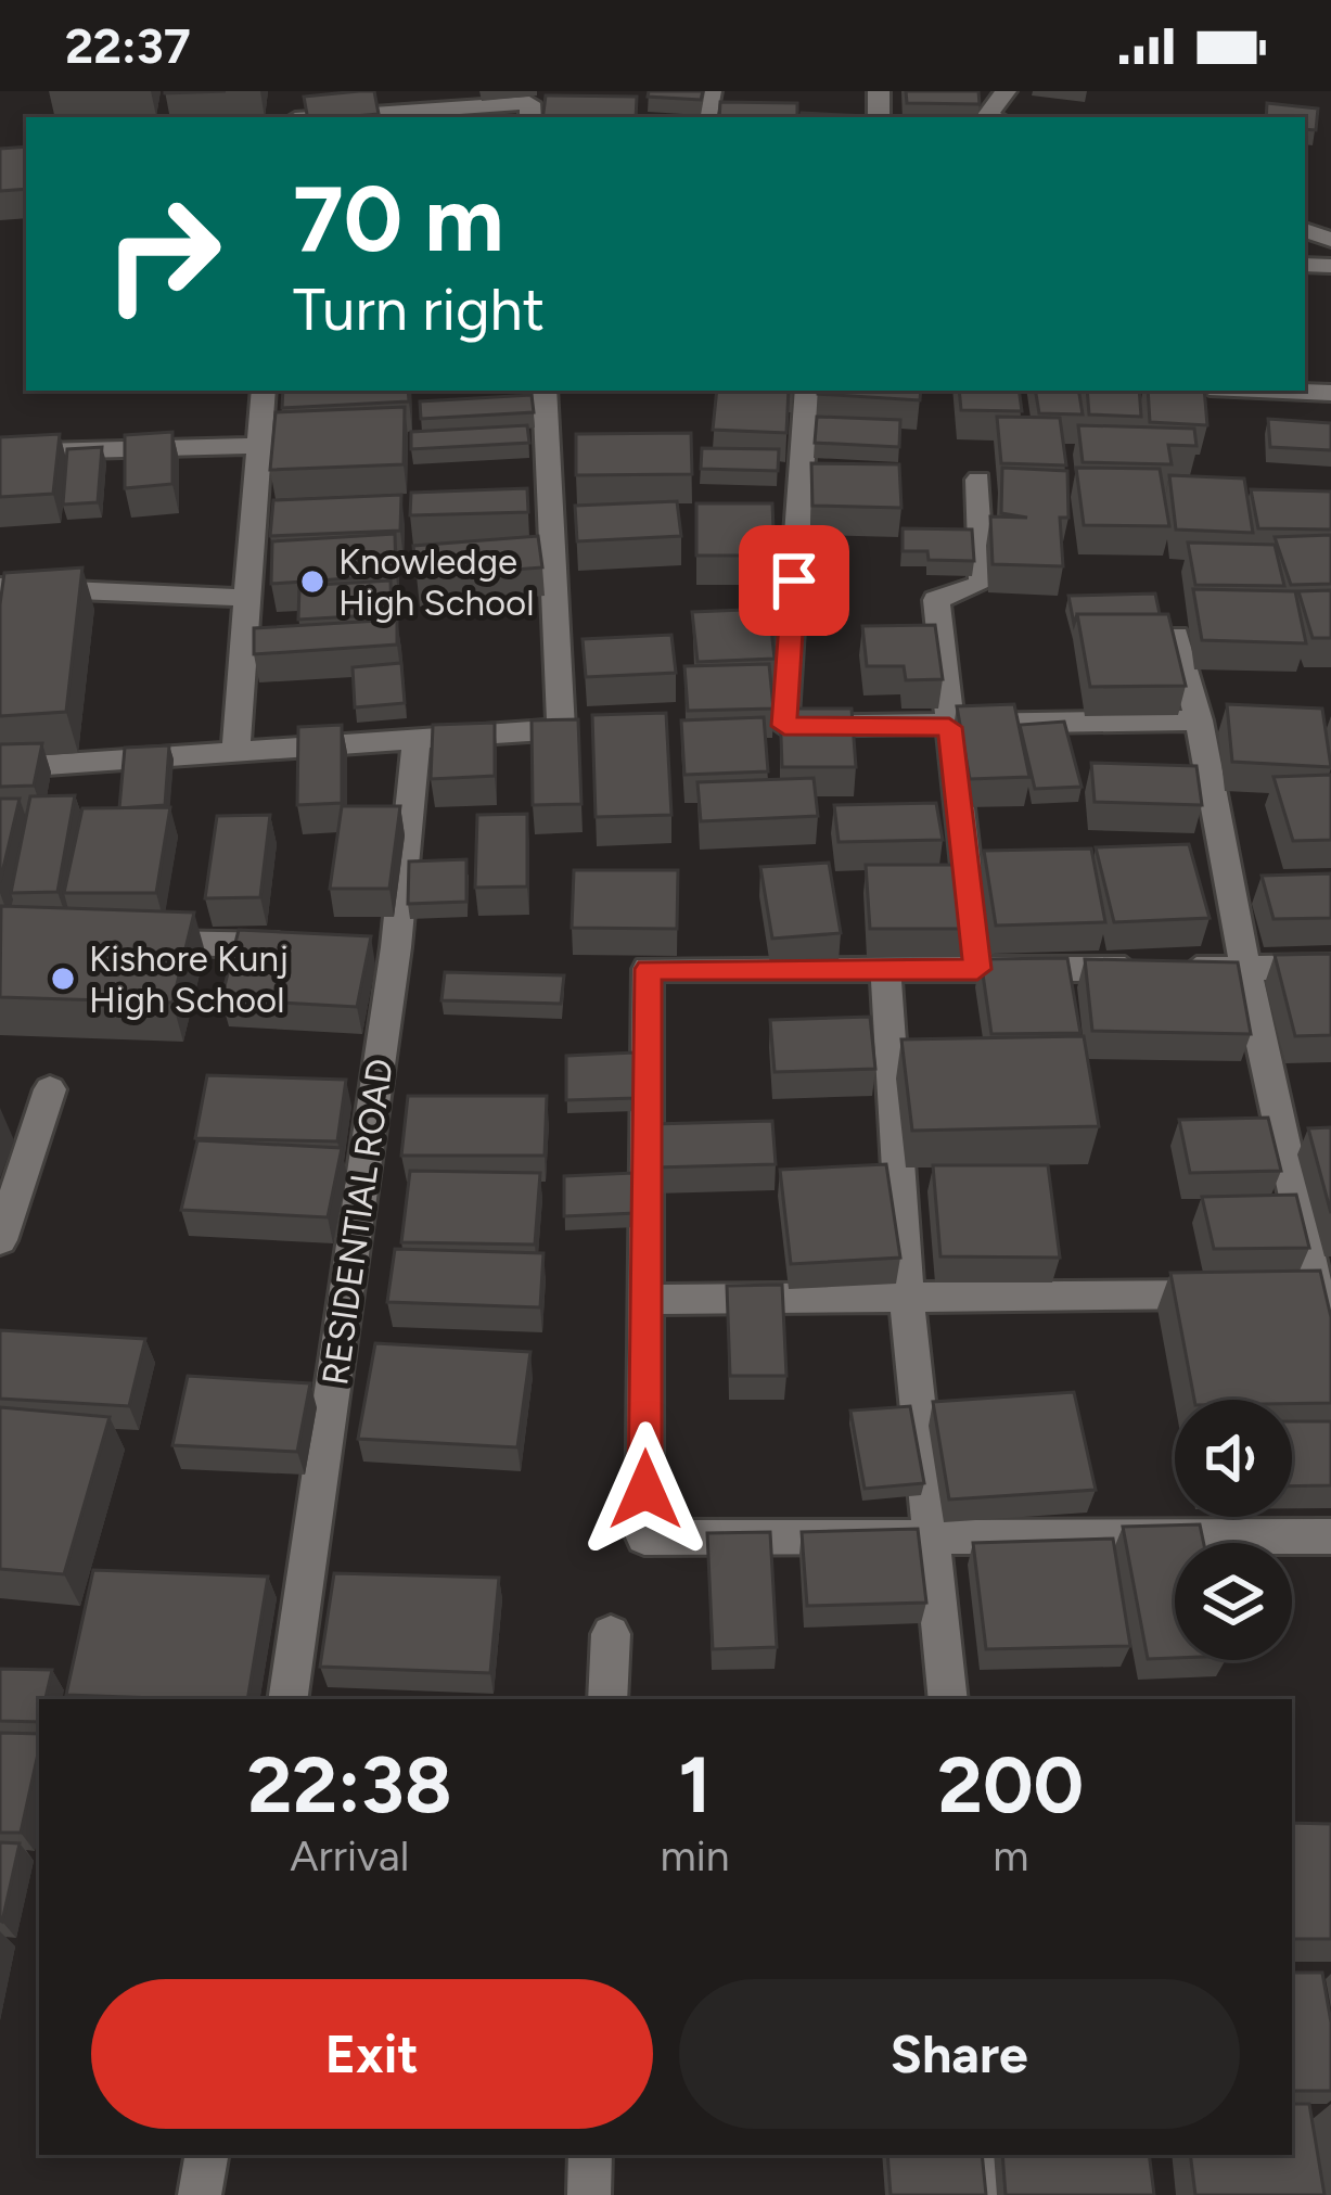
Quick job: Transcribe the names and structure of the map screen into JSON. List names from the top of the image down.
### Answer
{
  "streets": {
    "street": ["RESIDENTIAL ROAD"]
  },
  "places": ["Knowledge High School", "Kishore Kunj High School"],
  "page": {
    "status": "22:37",
    "turn": ["70 m", "Turn right"],
    "eta": [
      "22:38",
      "Arrival",
      "1",
      "min",
      "200",
      "m"
    ],
    "buttons": ["Exit", "Share"]
  }
}
